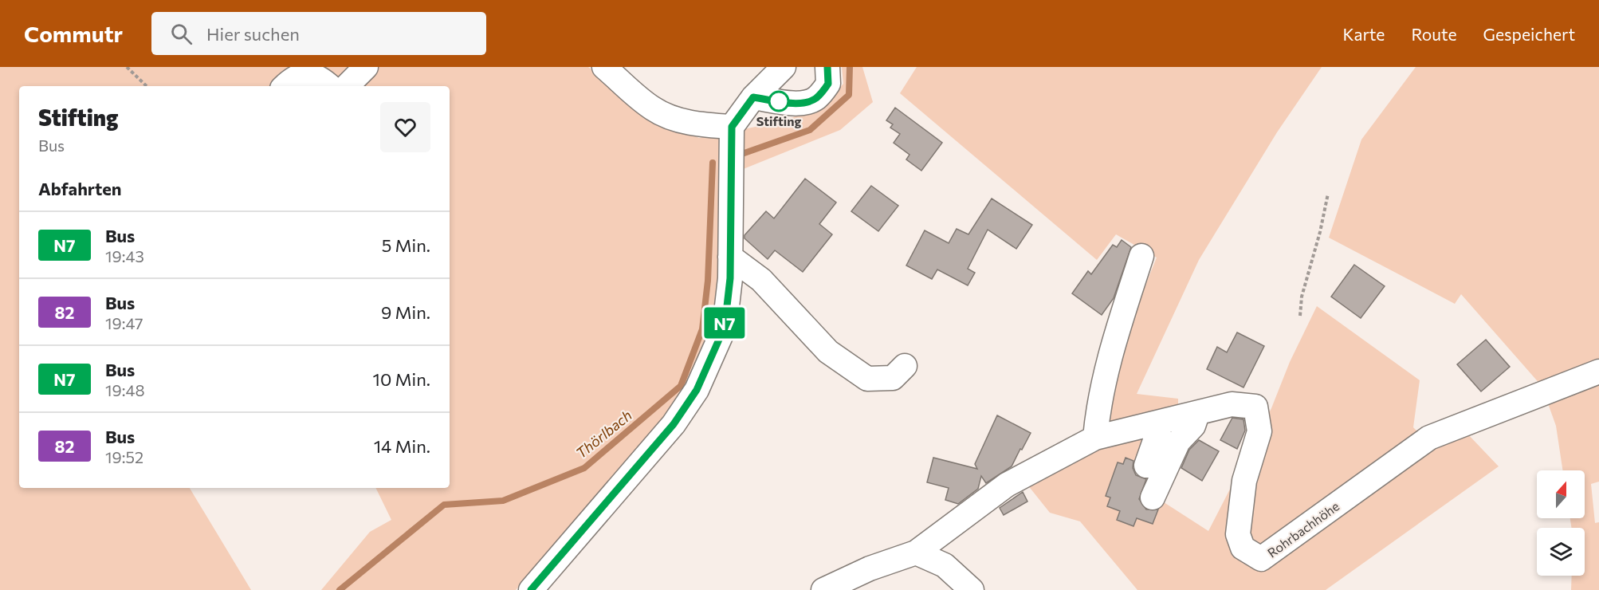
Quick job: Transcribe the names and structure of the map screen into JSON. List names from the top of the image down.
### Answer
{
  "streets": {
    "street": ["Rohrbachhöhe"]
  },
  "water": ["Thörlbach"],
  "places": ["Stifting"],
  "lines": ["bus line N7"],
  "north": "top",
  "page": {
    "header": "Commutr",
    "search": "Hier suchen",
    "nav": ["Karte", "Route", "Gespeichert"],
    "on_map": "N7",
    "heading": [
      ["Stifting", "Bus"],
      "Abfahrten"
    ],
    "list": [
      {
        "mark": "N7",
        "name": "Bus",
        "note": "19:43",
        "value": "5 Min."
      },
      {
        "mark": "82",
        "name": "Bus",
        "note": "19:47",
        "value": "9 Min."
      },
      {
        "mark": "N7",
        "name": "Bus",
        "note": "19:48",
        "value": "10 Min."
      },
      {
        "mark": "82",
        "name": "Bus",
        "note": "19:52",
        "value": "14 Min."
      }
    ]
  }
}
